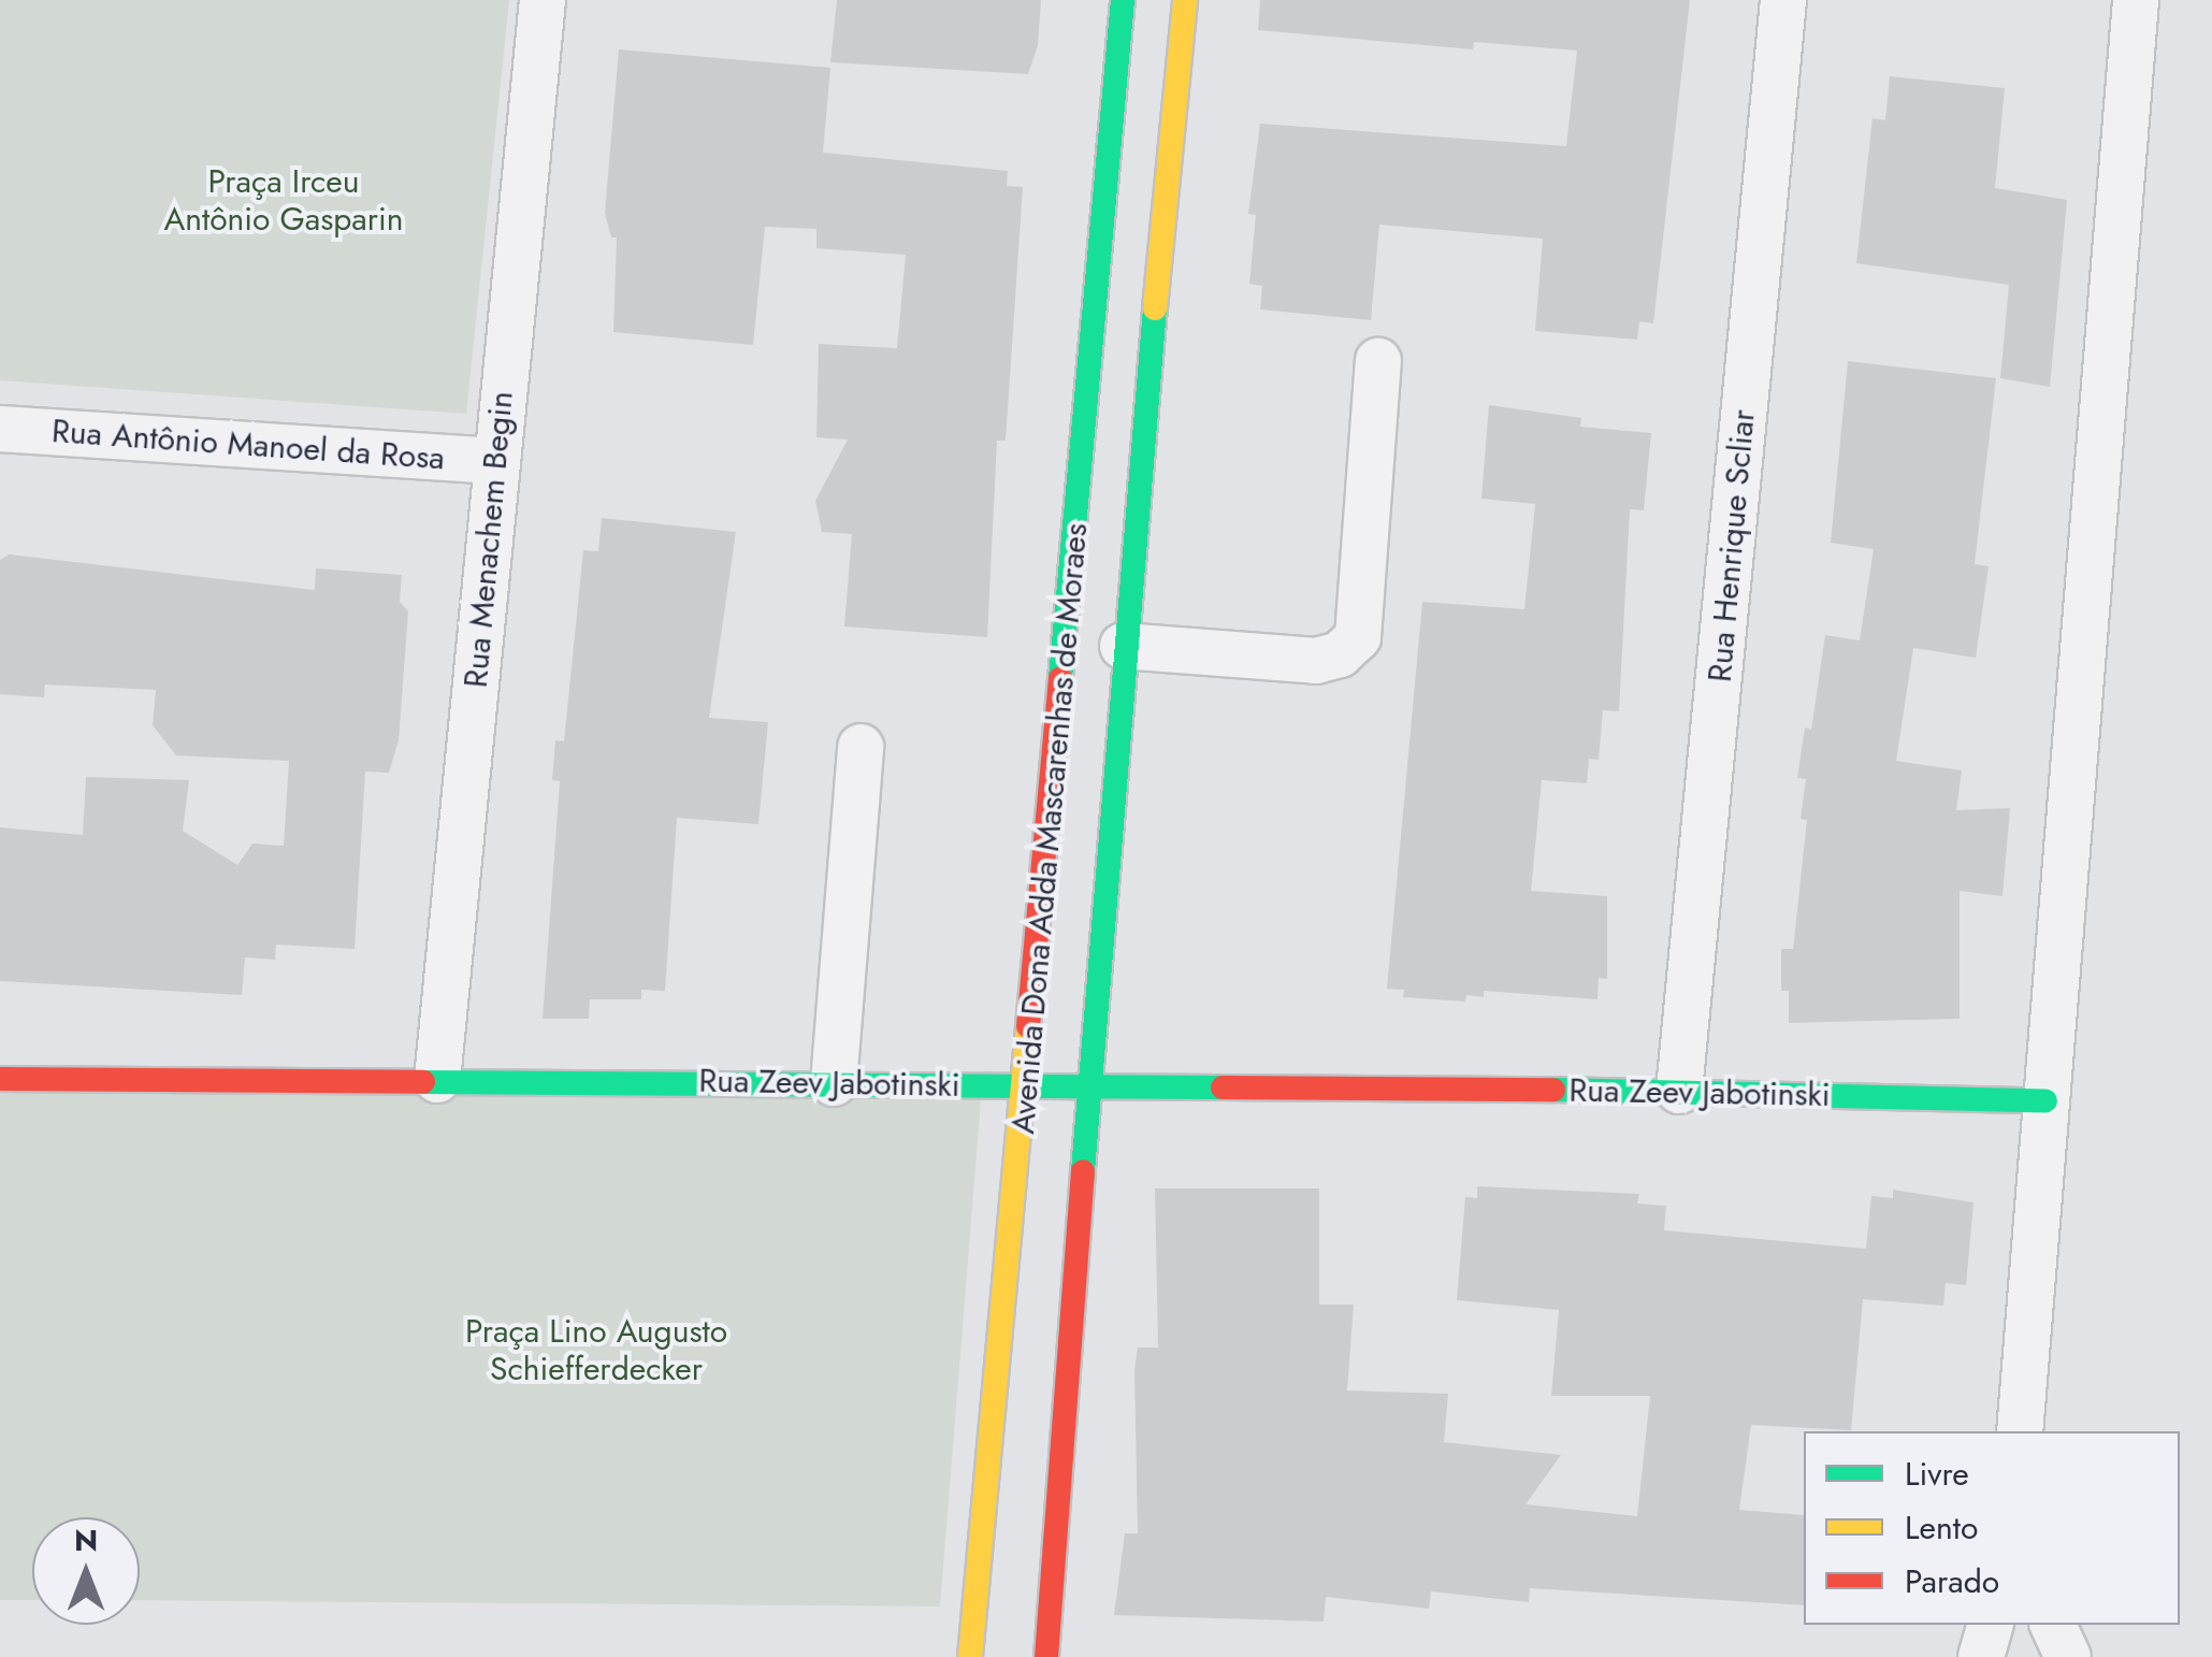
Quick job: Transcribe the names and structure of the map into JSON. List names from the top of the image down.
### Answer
{
  "streets": {
    "main road": ["Avenida Dona Adda Mascarenhas de Moraes", "Rua Zeev Jabotinski"],
    "street": ["Rua Antônio Manoel da Rosa", "Rua Menachem Begin", "Rua Henrique Scliar"]
  },
  "crossings": [
    ["Rua Antônio Manoel da Rosa", "Rua Menachem Begin"],
    ["Rua Menachem Begin", "Rua Zeev Jabotinski"],
    ["Rua Henrique Scliar", "Rua Zeev Jabotinski"],
    ["Avenida Dona Adda Mascarenhas de Moraes", "Rua Zeev Jabotinski"]
  ],
  "parks": ["Praça Irceu Antônio Gasparin", "Praça Lino Augusto Schiefferdecker"],
  "legend": ["Livre", "Lento", "Parado"],
  "north": "top"
}
